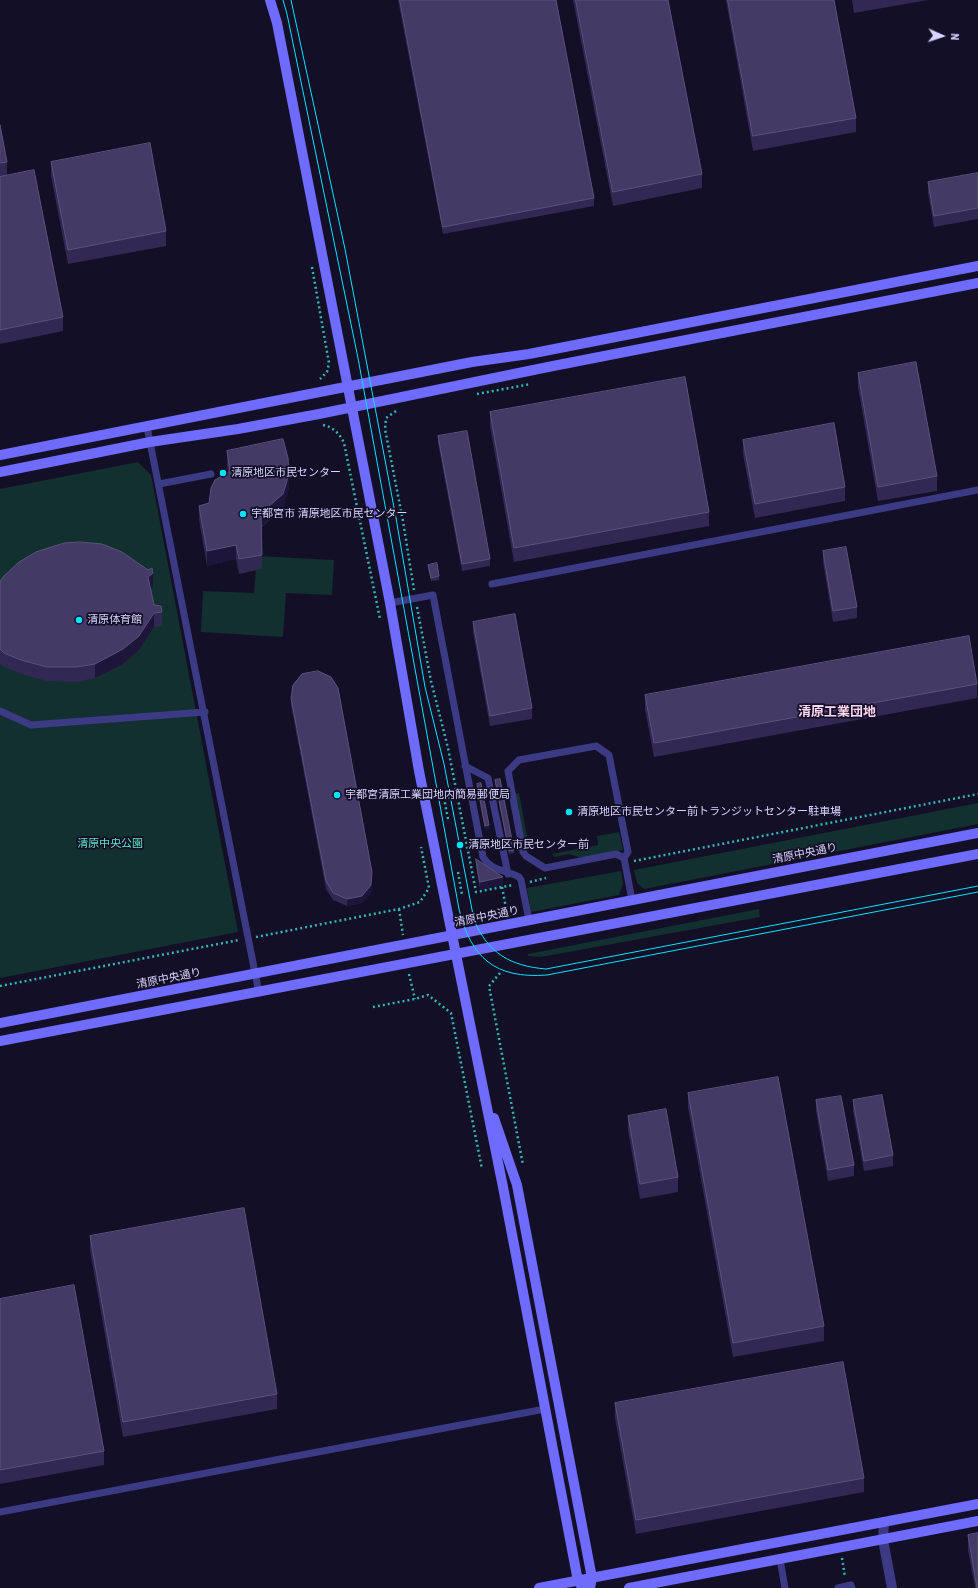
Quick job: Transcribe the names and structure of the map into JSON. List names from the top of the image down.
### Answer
{
  "streets": {
    "street": ["清原中央通り"]
  },
  "districts": ["清原工業団地"],
  "parks": ["清原中央公園"],
  "places": [
    "清原地区市民センター",
    "宇都宮市 清原地区市民センター",
    "清原体育館",
    "宇都宮清原工業団地内簡易郵便局",
    "清原地区市民センター前トランジットセンター駐車場",
    "清原地区市民センター前"
  ],
  "north": "right"
}
